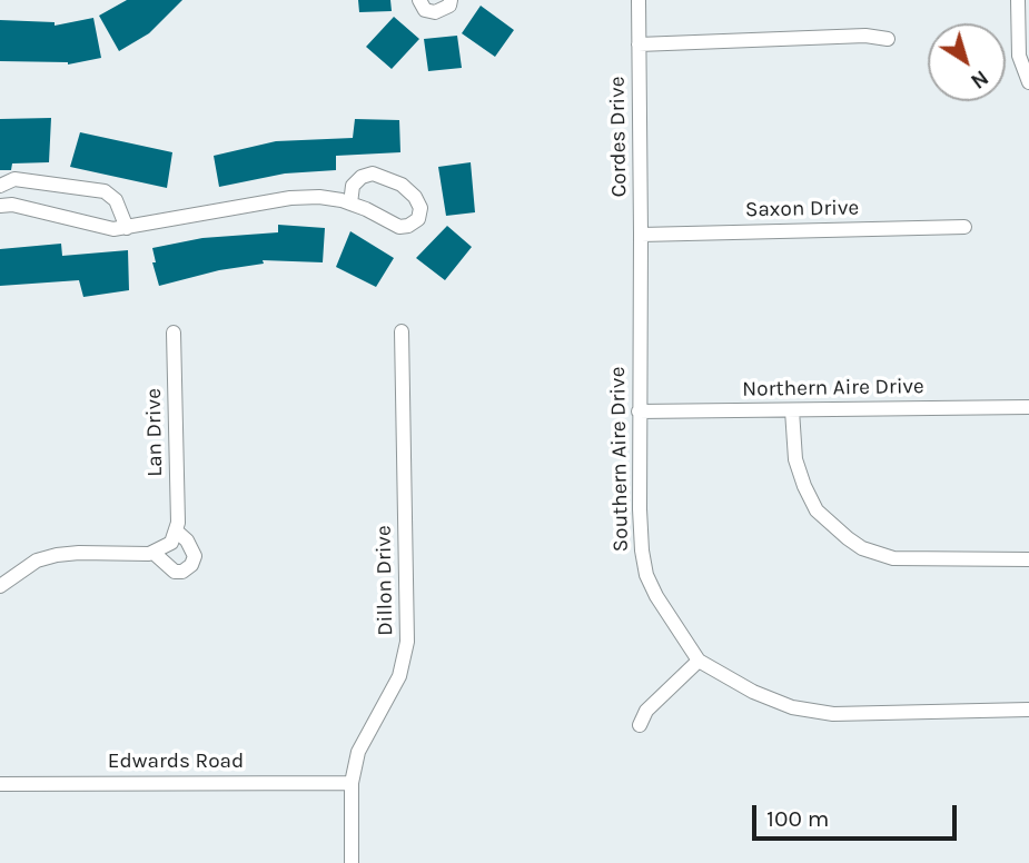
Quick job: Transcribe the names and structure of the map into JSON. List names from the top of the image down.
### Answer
{
  "streets": {
    "street": [
      "Cordes Drive",
      "Saxon Drive",
      "Northern Aire Drive",
      "Lan Drive",
      "Southern Aire Drive",
      "Dillon Drive",
      "Edwards Road"
    ]
  },
  "crossings": [
    ["Cordes Drive", "Saxon Drive"],
    ["Cordes Drive", "Southern Aire Drive"],
    ["Northern Aire Drive", "Southern Aire Drive"],
    ["Dillon Drive", "Edwards Road"]
  ],
  "scale_bar": "100 m",
  "north": "bottom right"
}
